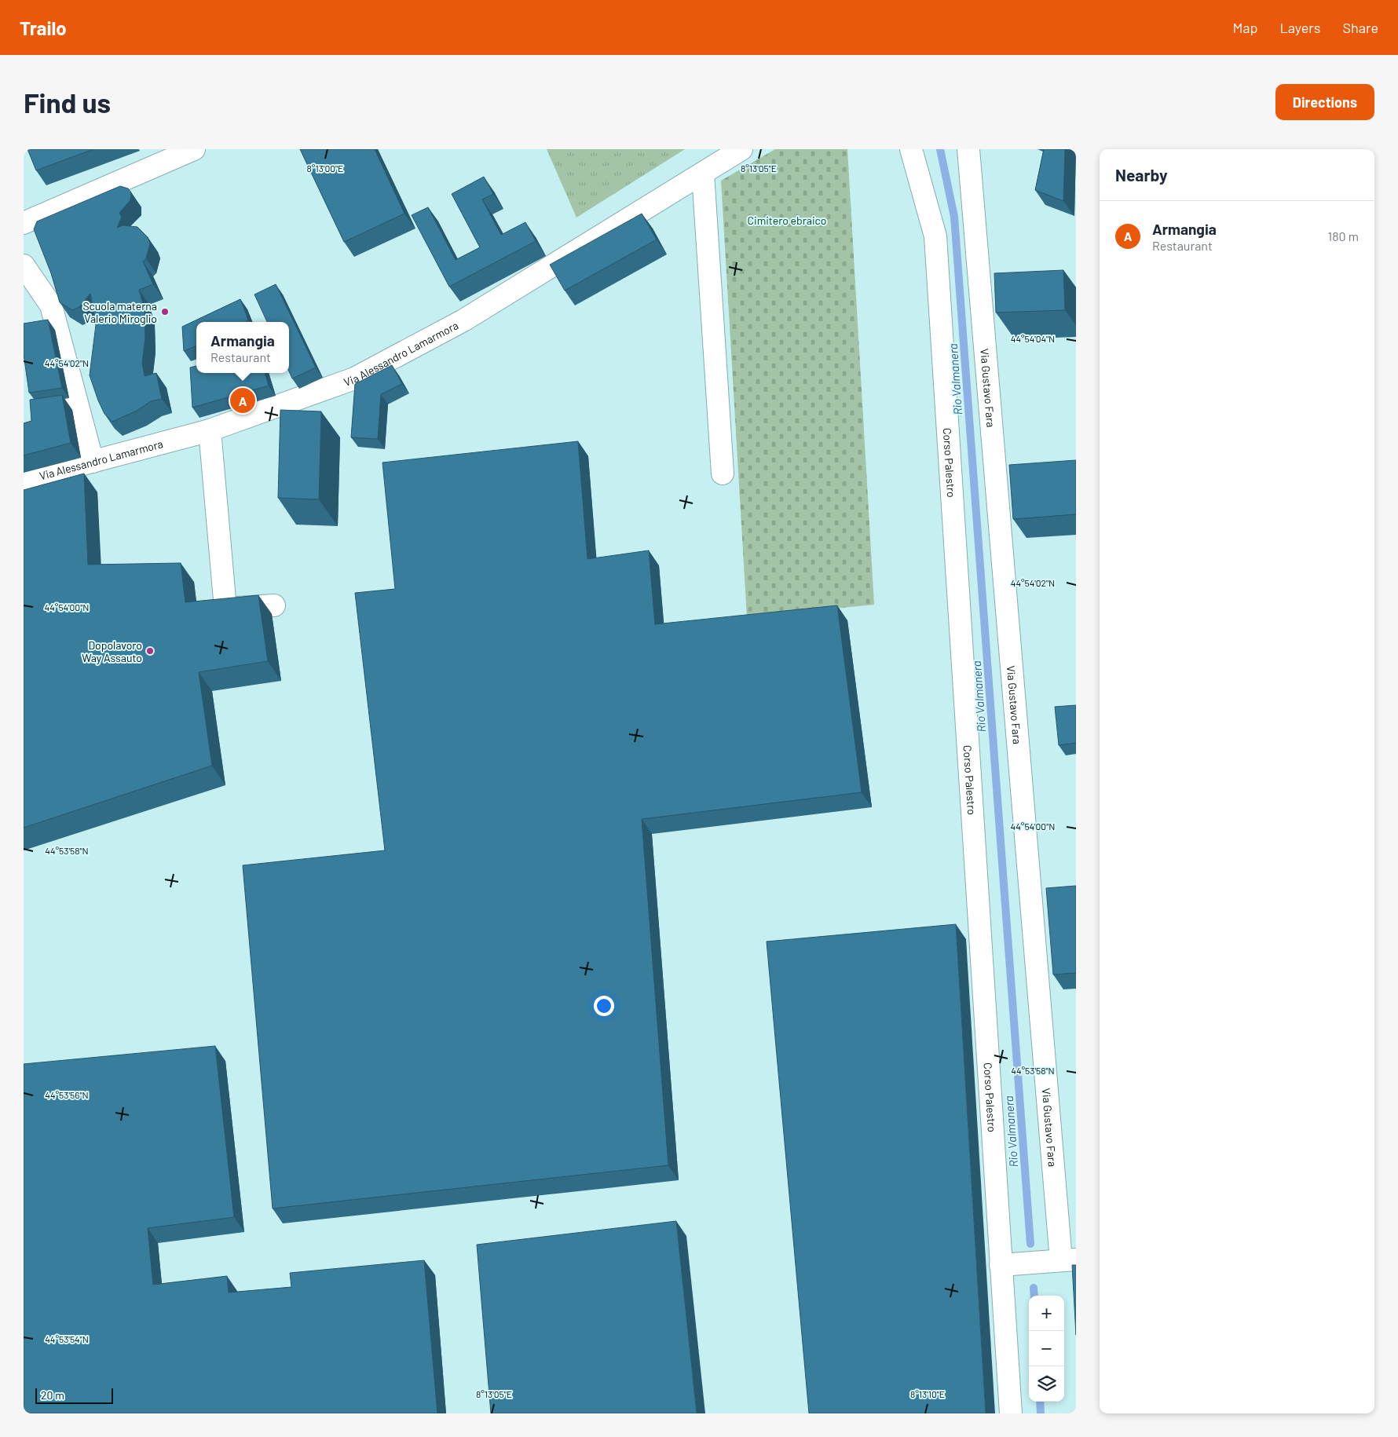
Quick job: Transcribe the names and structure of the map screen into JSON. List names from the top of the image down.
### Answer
{
  "streets": {
    "street": ["Via Alessandro Lamarmora", "Via Gustavo Fara", "Corso Palestro"]
  },
  "water": ["Rio Valmanera"],
  "parks": ["Cimitero ebraico"],
  "places": ["Scuola materna Valerio Miroglio", "Dopolavoro Way Assauto"],
  "scale_bar": "20 m",
  "page": {
    "header": "Trailo",
    "nav": ["Map", "Layers", "Share"],
    "buttons": "Directions",
    "title": "Find us",
    "heading": "Nearby",
    "list": [
      {
        "mark": "A",
        "name": "Armangia",
        "note": "Restaurant",
        "value": "180 m"
      }
    ],
    "popup": ["Armangia", "Restaurant"],
    "pins": "A",
    "map_buttons": ["+", "−"],
    "scale": "20 m"
  },
  "coordinates": [
    "8°13'00\"E",
    "8°13'05\"E",
    "44°54'04\"N",
    "44°54'02\"N",
    "44°54'00\"N",
    "44°53'58\"N",
    "44°53'56\"N",
    "44°53'54\"N",
    "8°13'10\"E"
  ]
}
